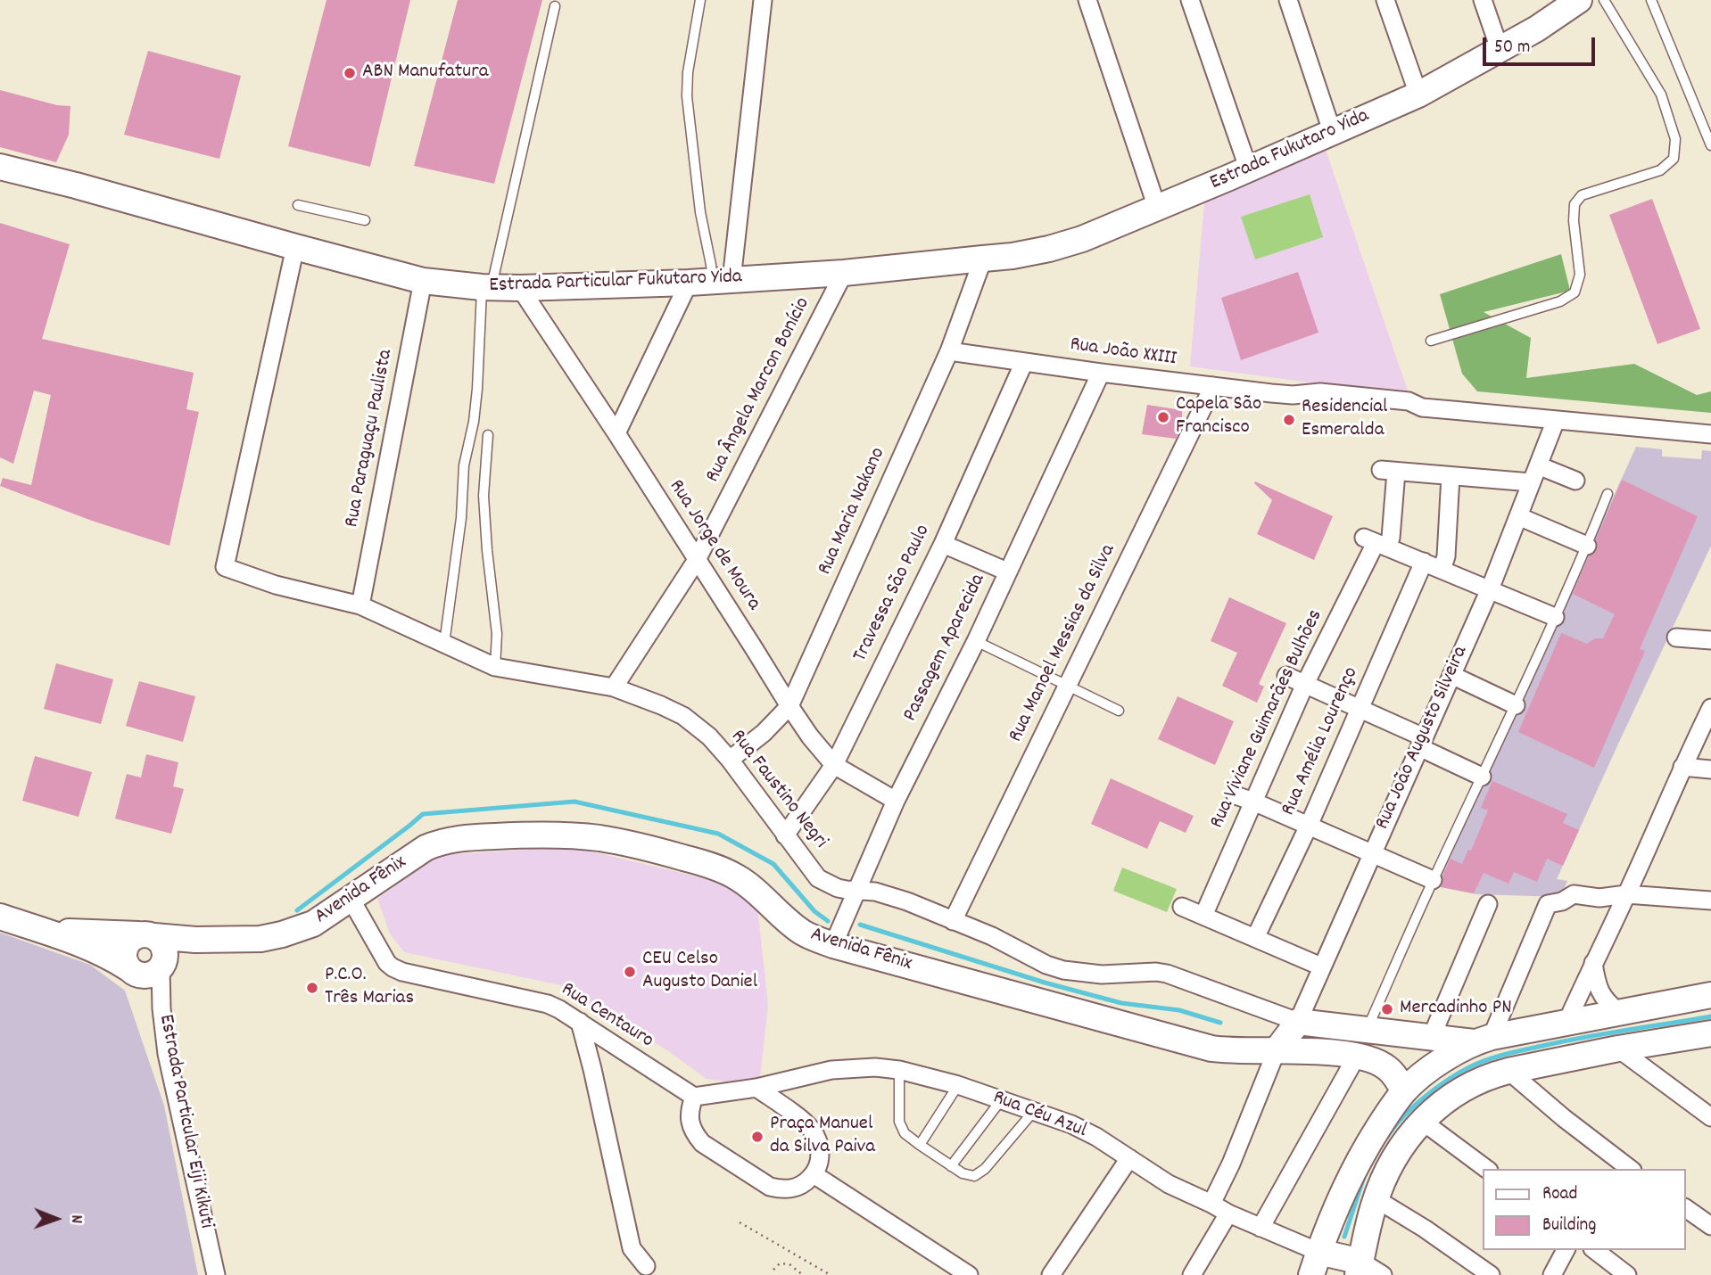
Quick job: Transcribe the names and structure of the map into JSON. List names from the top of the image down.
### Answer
{
  "streets": {
    "street": [
      "Estrada Fukutaro Yida",
      "Estrada Particular Fukutaro Yida",
      "Rua João XXIII",
      "Rua Ângela Marcon Bonício",
      "Rua Paraguaçu Paulista",
      "Rua Maria Nakano",
      "Rua Jorge de Moura",
      "Travessa São Paulo",
      "Rua Manoel Messias da Silva",
      "Passagem Aparecida",
      "Rua Viviane Guimarães Bulhões",
      "Rua João Augusto Silveira",
      "Rua Amélia Lourenço",
      "Rua Faustino Negri",
      "Avenida Fênix",
      "Rua Centauro",
      "Rua Céu Azul",
      "Estrada Particular Eiji Kikuti"
    ]
  },
  "crossings": [
    ["Estrada Fukutaro Yida", "Estrada Particular Fukutaro Yida"],
    ["Estrada Fukutaro Yida", "Rua Maria Nakano"],
    ["Estrada Particular Fukutaro Yida", "Rua Ângela Marcon Bonício"],
    ["Estrada Particular Fukutaro Yida", "Rua Paraguaçu Paulista"],
    ["Estrada Particular Fukutaro Yida", "Rua Maria Nakano"],
    ["Estrada Particular Fukutaro Yida", "Rua Jorge de Moura"],
    ["Estrada Particular Fukutaro Yida", "Rua Faustino Negri"],
    ["Rua João XXIII", "Rua Maria Nakano"],
    ["Rua João XXIII", "Travessa São Paulo"],
    ["Rua João XXIII", "Rua Manoel Messias da Silva"],
    ["Rua João XXIII", "Passagem Aparecida"],
    ["Rua João XXIII", "Rua João Augusto Silveira"],
    ["Rua Ângela Marcon Bonício", "Rua Jorge de Moura"],
    ["Rua Ângela Marcon Bonício", "Rua Faustino Negri"],
    ["Rua Paraguaçu Paulista", "Rua Faustino Negri"],
    ["Rua Maria Nakano", "Rua Jorge de Moura"],
    ["Rua Maria Nakano", "Rua Faustino Negri"],
    ["Rua Jorge de Moura", "Travessa São Paulo"],
    ["Rua Jorge de Moura", "Passagem Aparecida"],
    ["Travessa São Paulo", "Rua Faustino Negri"],
    ["Rua Manoel Messias da Silva", "Rua Faustino Negri"],
    ["Passagem Aparecida", "Rua Faustino Negri"],
    ["Passagem Aparecida", "Avenida Fênix"],
    ["Rua João Augusto Silveira", "Rua Faustino Negri"],
    ["Rua João Augusto Silveira", "Avenida Fênix"],
    ["Avenida Fênix", "Rua Centauro"],
    ["Avenida Fênix", "Estrada Particular Eiji Kikuti"],
    ["Rua Centauro", "Rua Céu Azul"]
  ],
  "places": [
    "ABN Manufatura",
    "Capela São Francisco",
    "Residencial Esmeralda",
    "CEU Celso Augusto Daniel",
    "P.C.O. Três Marias",
    "Mercadinho PN",
    "Praça Manuel da Silva Paiva"
  ],
  "legend": ["Road", "Building"],
  "scale_bar": "50 m",
  "north": "right"
}
